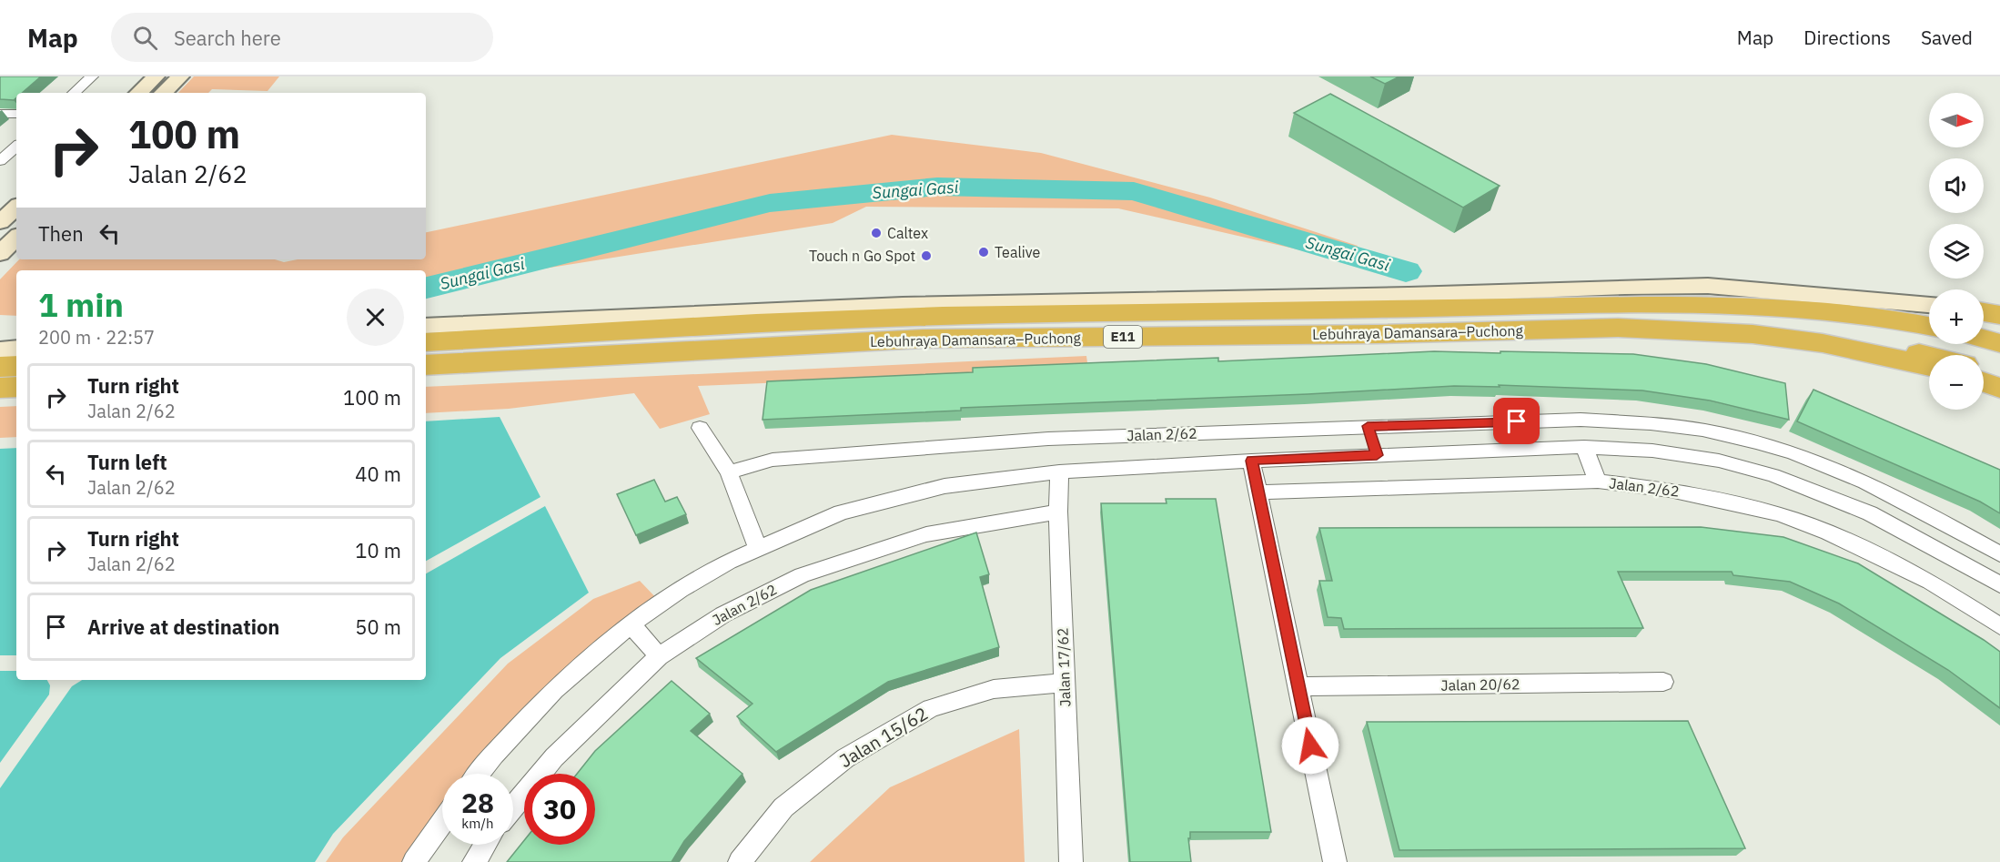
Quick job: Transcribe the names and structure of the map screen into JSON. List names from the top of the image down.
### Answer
{
  "streets": {
    "highway": ["Lebuhraya Damansara–Puchong", "E11"],
    "street": [
      "Jalan 2/62",
      "Jalan 17/62",
      "Jalan 20/62",
      "Jalan 15/62"
    ]
  },
  "crossings": [
    ["Jalan 2/62", "Jalan 17/62"],
    ["Jalan 17/62", "Jalan 15/62"]
  ],
  "water": ["Sungai Gasi"],
  "places": ["Caltex", "Tealive", "Touch n Go Spot"],
  "north": "right",
  "page": {
    "header": "Map",
    "search": "Search here",
    "nav": ["Map", "Directions", "Saved"],
    "map_buttons": ["+", "−"],
    "turn": ["100 m", "Jalan 2/62"],
    "then": "Then",
    "heading": ["1 min", "200 m · 22:57"],
    "list": [
      {
        "name": "Turn right",
        "note": "Jalan 2/62",
        "value": "100 m"
      },
      {
        "name": "Turn left",
        "note": "Jalan 2/62",
        "value": "40 m"
      },
      {
        "name": "Turn right",
        "note": "Jalan 2/62",
        "value": "10 m"
      },
      {
        "name": "Arrive at destination",
        "value": "50 m"
      }
    ],
    "speed": "28 km/h",
    "limit": "30"
  }
}
